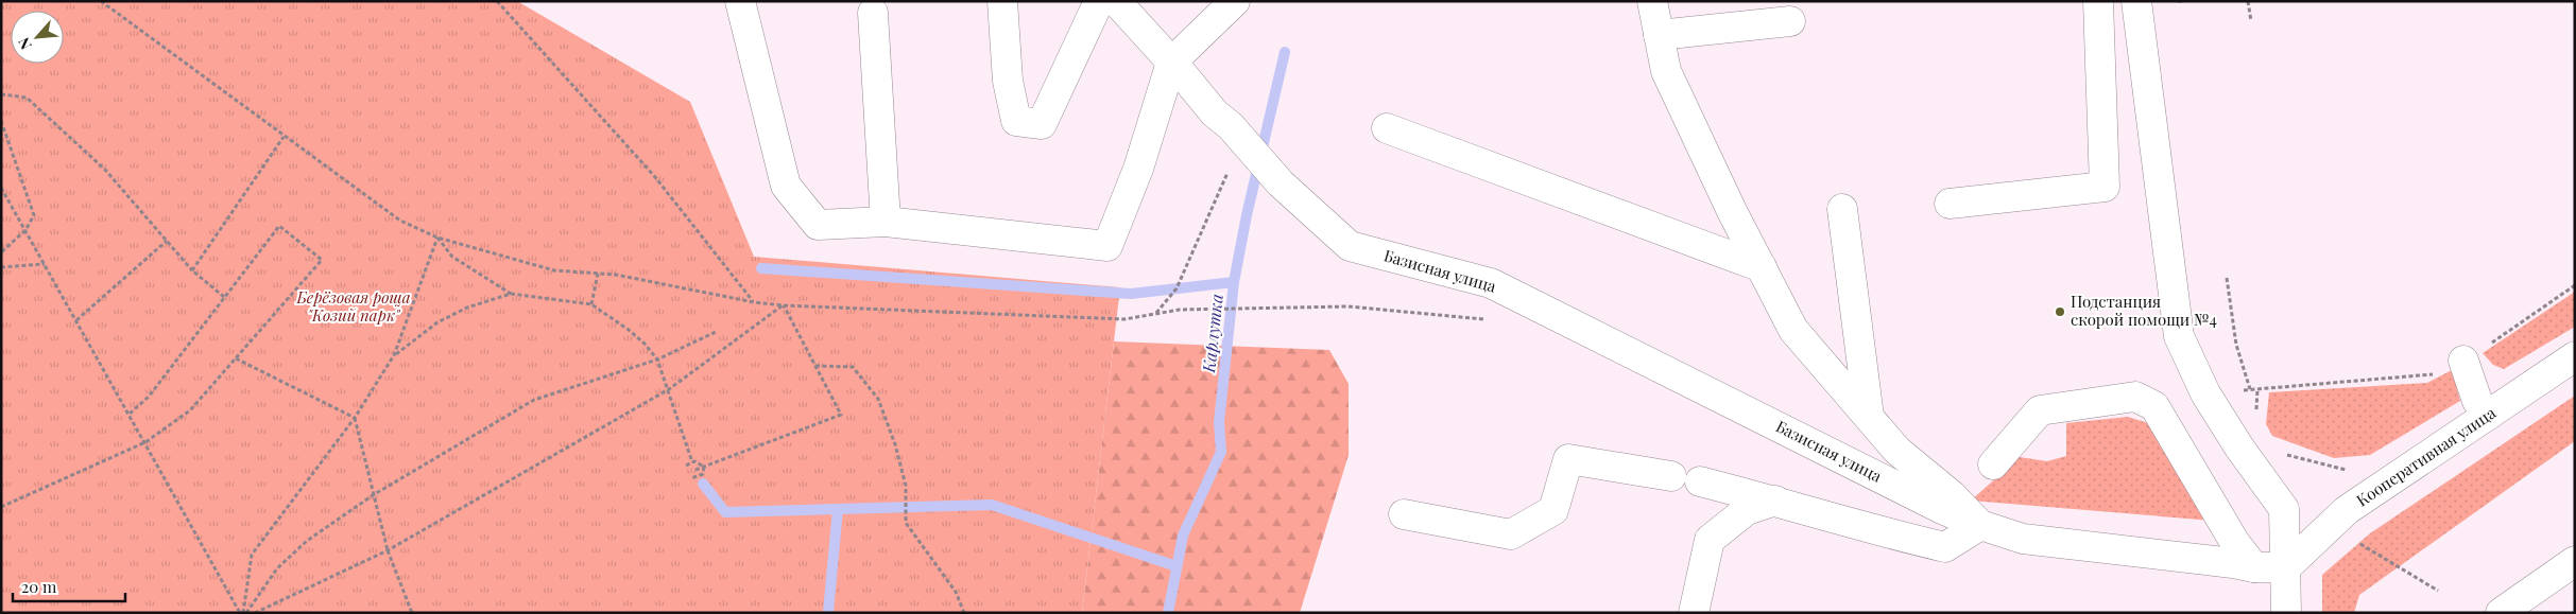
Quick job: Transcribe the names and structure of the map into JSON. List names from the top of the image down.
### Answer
{
  "streets": {
    "street": ["Базисная улица", "Кооперативная улица"]
  },
  "crossings": [
    ["Базисная улица", "Кооперативная улица"]
  ],
  "water": ["Карлутка"],
  "parks": ["Берёзовая роща \"Козий парк\""],
  "places": ["Подстанция скорой помощи №4"],
  "scale_bar": "20 m",
  "north": "bottom left"
}
